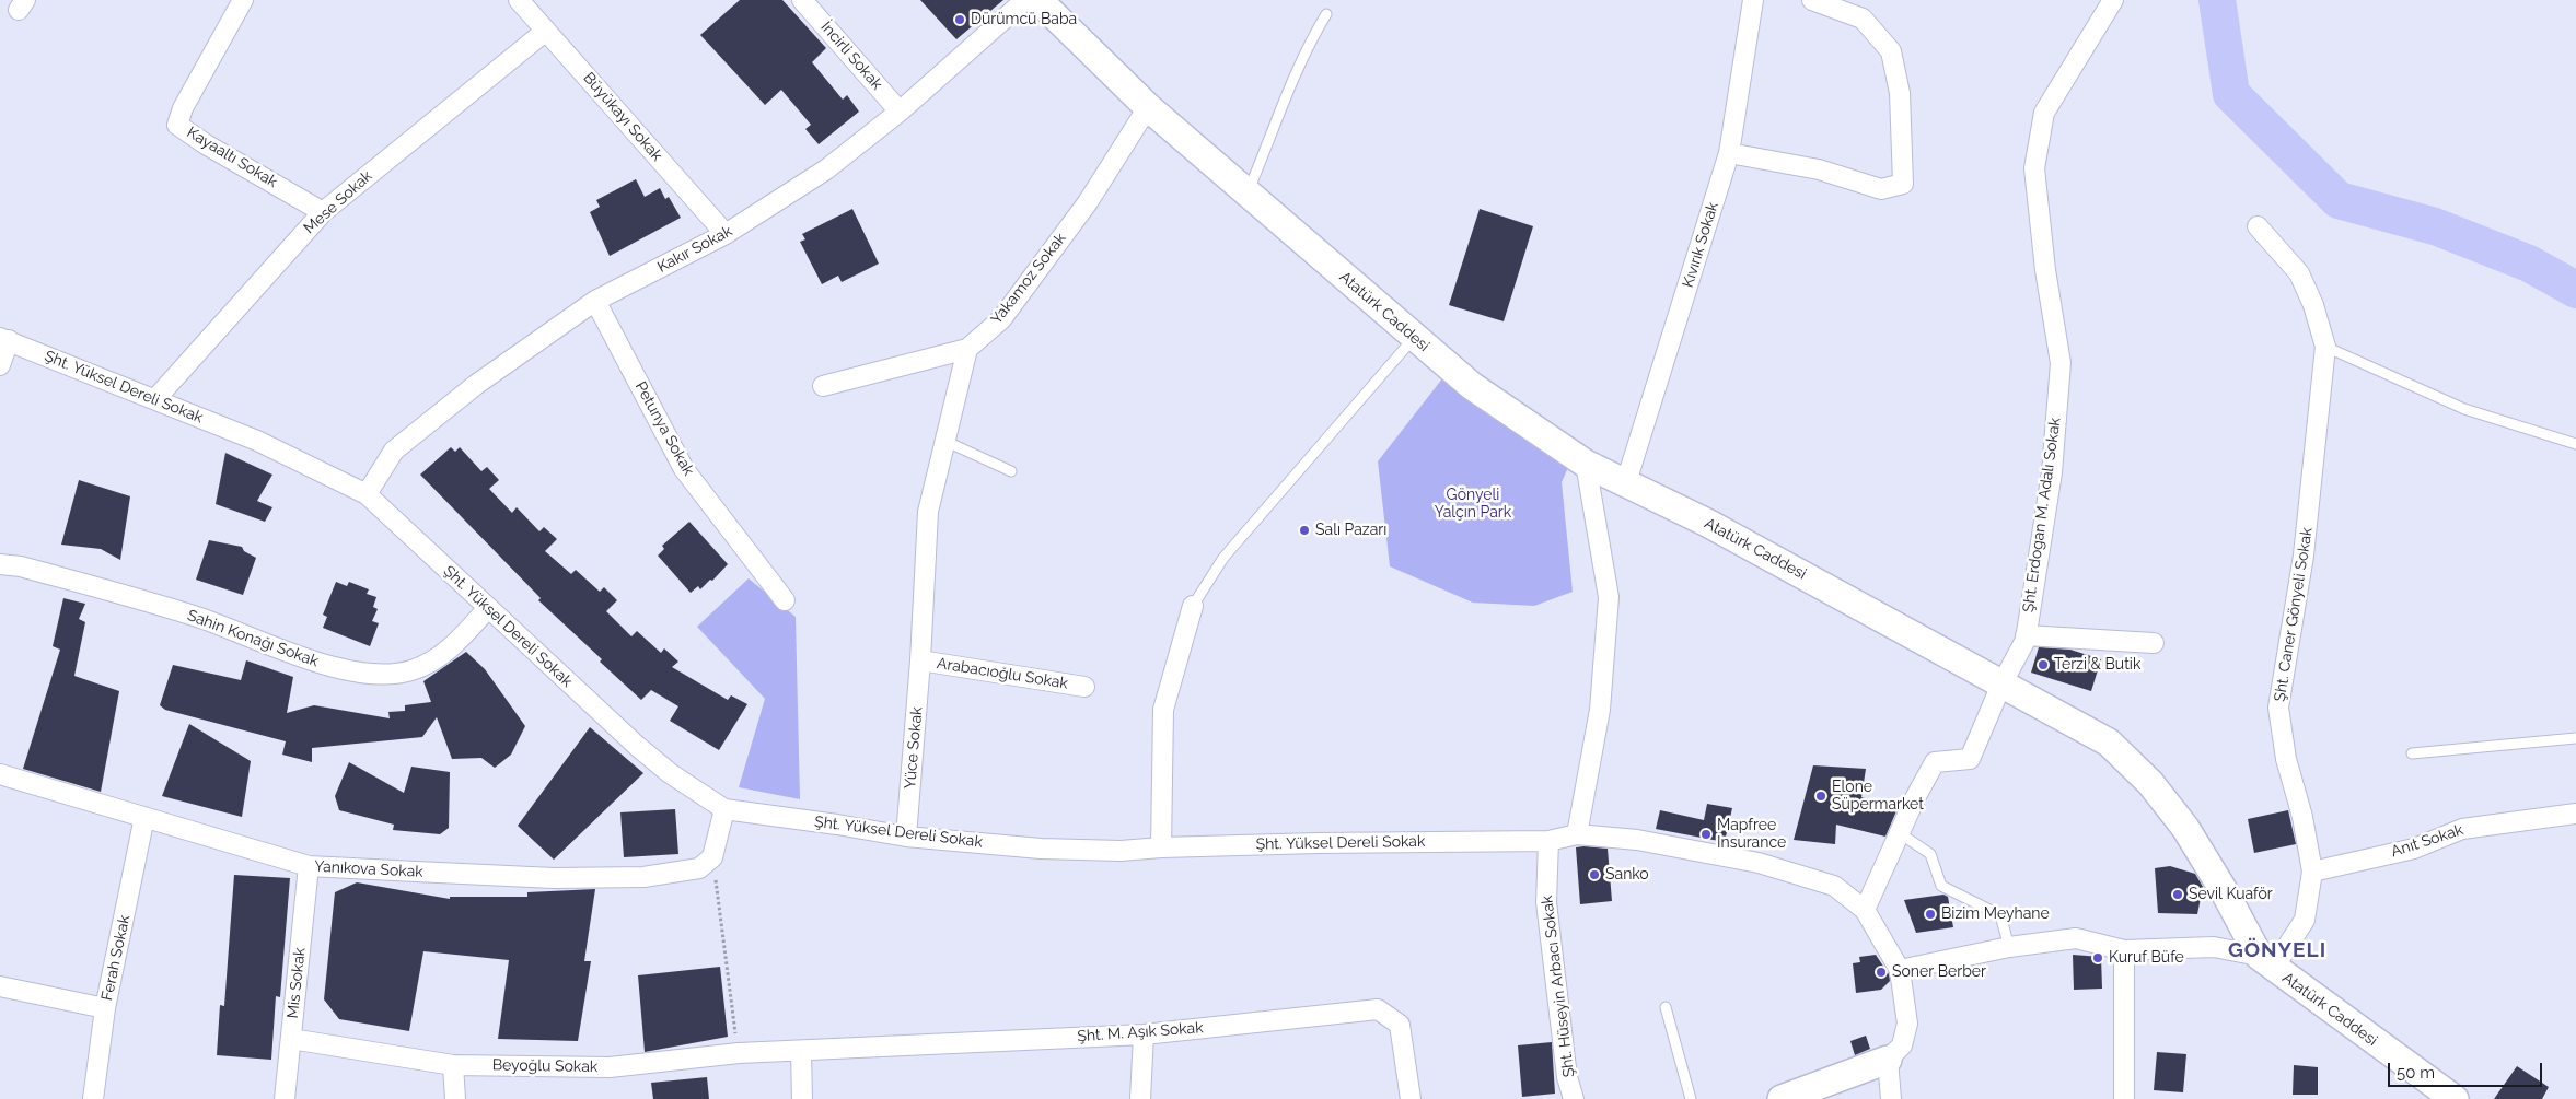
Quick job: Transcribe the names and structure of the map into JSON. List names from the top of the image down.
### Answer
{
  "streets": {
    "main road": ["Atatürk Caddesi"],
    "street": [
      "İncirli Sokak",
      "Büyükayı Sokak",
      "Kayaaltı Sokak",
      "Mese Sokak",
      "Kıvırık Sokak",
      "Kakır Sokak",
      "Yakamoz Sokak",
      "Şht. Yüksel Dereli Sokak",
      "Petunya Sokak",
      "Şht. Erdogan M. Adalı Sokak",
      "Şht. Caner Gönyeli Sokak",
      "Sahin Konağı Sokak",
      "Arabacıoğlu Sokak",
      "Yüce Sokak",
      "Anıt Sokak",
      "Yanıkova Sokak",
      "Ferah Sokak",
      "Mis Sokak",
      "Şht. Hüseyin Arbacı Sokak",
      "Şht. M. Aşık Sokak",
      "Beyoğlu Sokak"
    ]
  },
  "crossings": [
    ["İncirli Sokak", "Kakır Sokak"],
    ["Büyükayı Sokak", "Mese Sokak"],
    ["Büyükayı Sokak", "Kakır Sokak"],
    ["Kayaaltı Sokak", "Mese Sokak"],
    ["Mese Sokak", "Şht. Yüksel Dereli Sokak"],
    ["Kıvırık Sokak", "Atatürk Caddesi"],
    ["Kakır Sokak", "Şht. Yüksel Dereli Sokak"],
    ["Kakır Sokak", "Petunya Sokak"],
    ["Yakamoz Sokak", "Atatürk Caddesi"],
    ["Atatürk Caddesi", "Şht. Erdogan M. Adalı Sokak"],
    ["Atatürk Caddesi", "Şht. Caner Gönyeli Sokak"],
    ["Şht. Yüksel Dereli Sokak", "Sahin Konağı Sokak"],
    ["Şht. Yüksel Dereli Sokak", "Yüce Sokak"],
    ["Şht. Yüksel Dereli Sokak", "Şht. Hüseyin Arbacı Sokak"],
    ["Şht. Caner Gönyeli Sokak", "Anıt Sokak"],
    ["Arabacıoğlu Sokak", "Yüce Sokak"],
    ["Yanıkova Sokak", "Ferah Sokak"],
    ["Yanıkova Sokak", "Mis Sokak"],
    ["Mis Sokak", "Beyoğlu Sokak"],
    ["Şht. M. Aşık Sokak", "Beyoğlu Sokak"]
  ],
  "districts": ["GÖNYELI"],
  "parks": ["Gönyeli Yalçın Park"],
  "places": [
    "Dürümcü Baba",
    "Salı Pazarı",
    "Terzi & Butik",
    "Elone Süpermarket",
    "Mapfree Insurance",
    "Sanko",
    "Sevil Kuaför",
    "Bizim Meyhane",
    "Kuruf Büfe",
    "Soner Berber"
  ],
  "scale_bar": "50 m"
}
